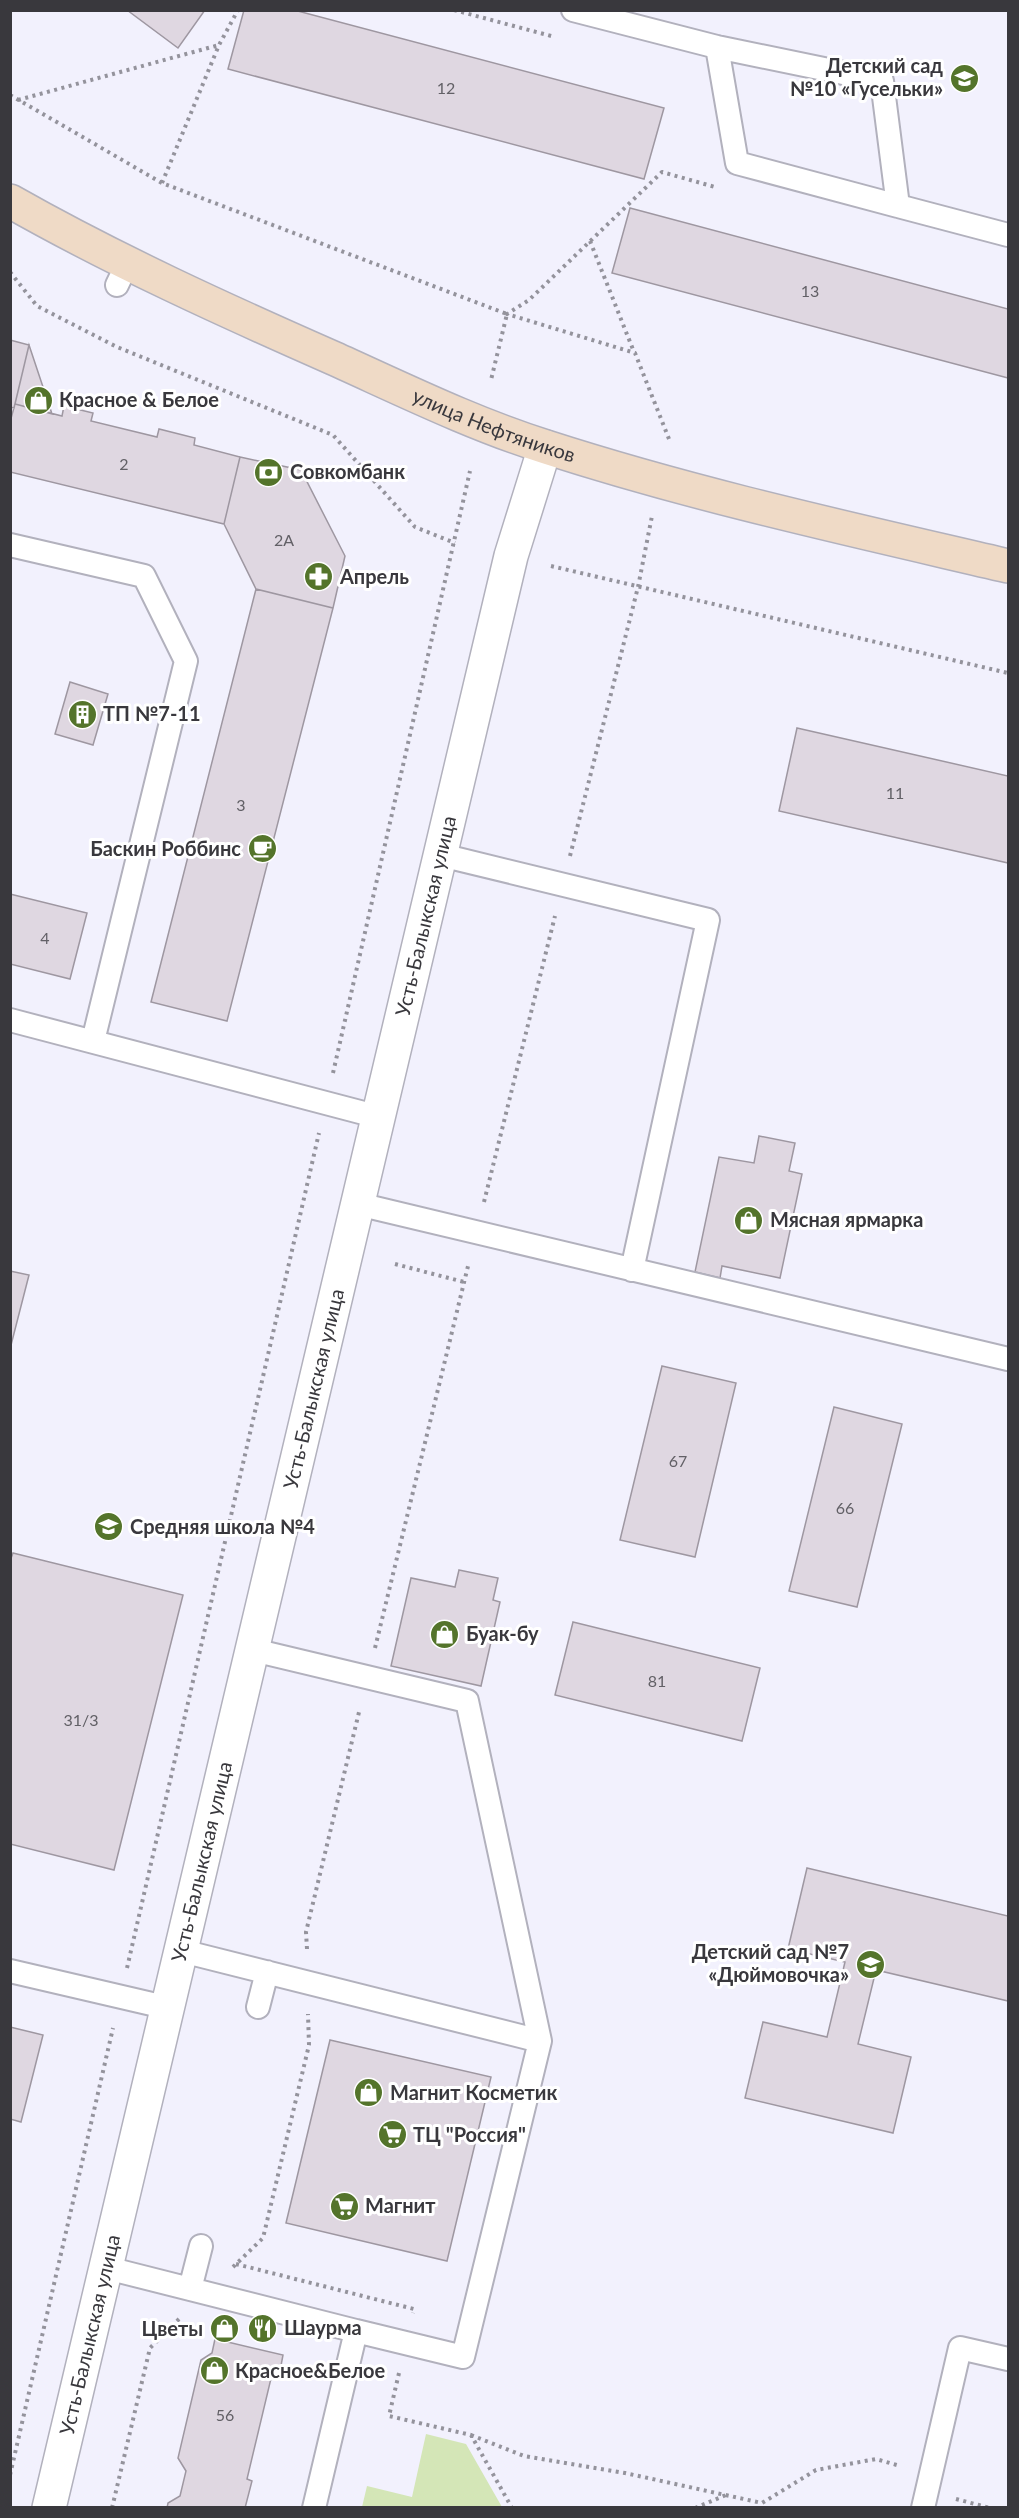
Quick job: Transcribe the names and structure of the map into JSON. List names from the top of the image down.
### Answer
{
  "streets": {
    "main road": ["улица Нефтяников"],
    "street": ["Усть-Балыкская улица"]
  },
  "crossings": [
    ["улица Нефтяников", "Усть-Балыкская улица"]
  ],
  "places": {
    "school or university": ["Детский сад №10 «Гусельки»", "Средняя школа №4", "Детский сад №7 «Дюймовочка»"],
    "shop": [
      "Красное & Белое",
      "Мясная ярмарка",
      "Буак-бу",
      "Магнит Косметик",
      "Цветы",
      "Красное&Белое"
    ],
    "bank": ["Совкомбанк"],
    "pharmacy": ["Апрель"],
    "building": ["ТП №7-11"],
    "cafe": ["Баскин Роббинс"],
    "supermarket": ["ТЦ \"Россия\"", "Магнит"],
    "restaurant": ["Шаурма"]
  },
  "house_numbers": [
    "12",
    "13",
    "2",
    "2А",
    "11",
    "3",
    "4",
    "67",
    "66",
    "81",
    "31/3",
    "56"
  ]
}
